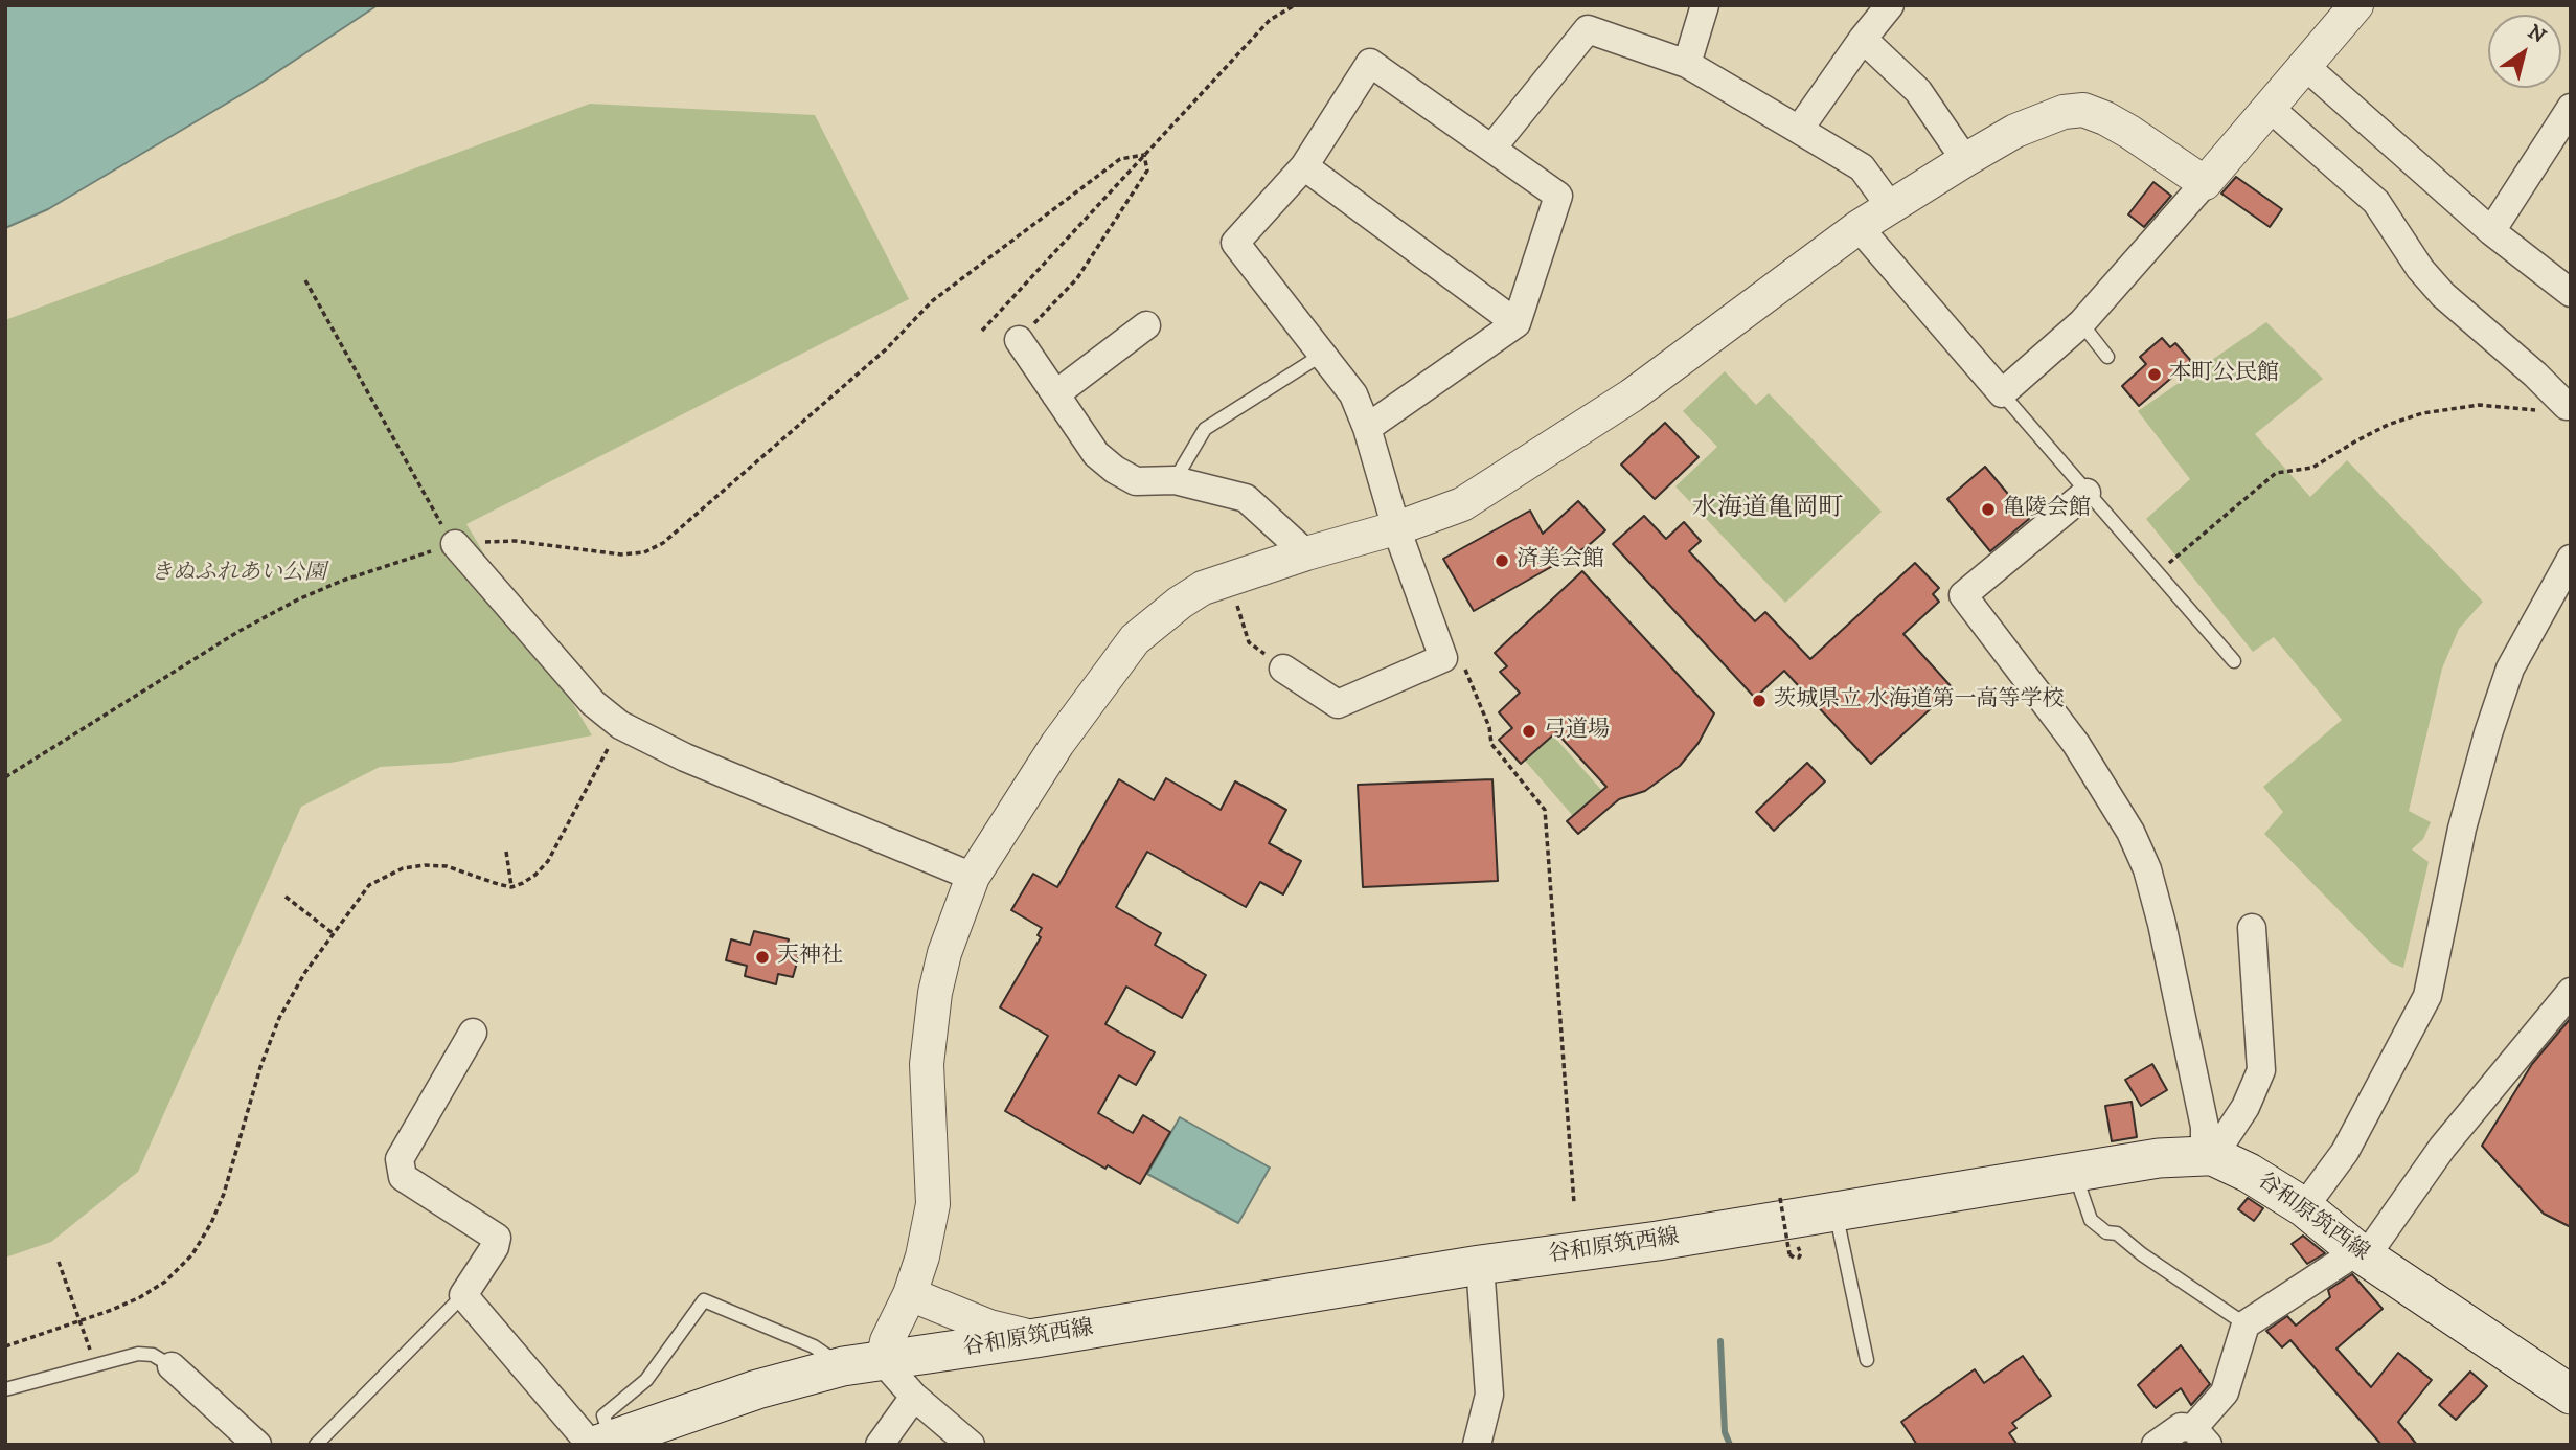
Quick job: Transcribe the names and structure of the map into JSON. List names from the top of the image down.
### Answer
{
  "streets": {
    "main road": ["谷和原筑西線"]
  },
  "districts": ["水海道亀岡町"],
  "parks": ["きぬふれあい公園"],
  "places": [
    "本町公民館",
    "亀陵会館",
    "済美会館",
    "茨城県立 水海道第一高等学校",
    "弓道場",
    "天神社"
  ],
  "north": "top right"
}
